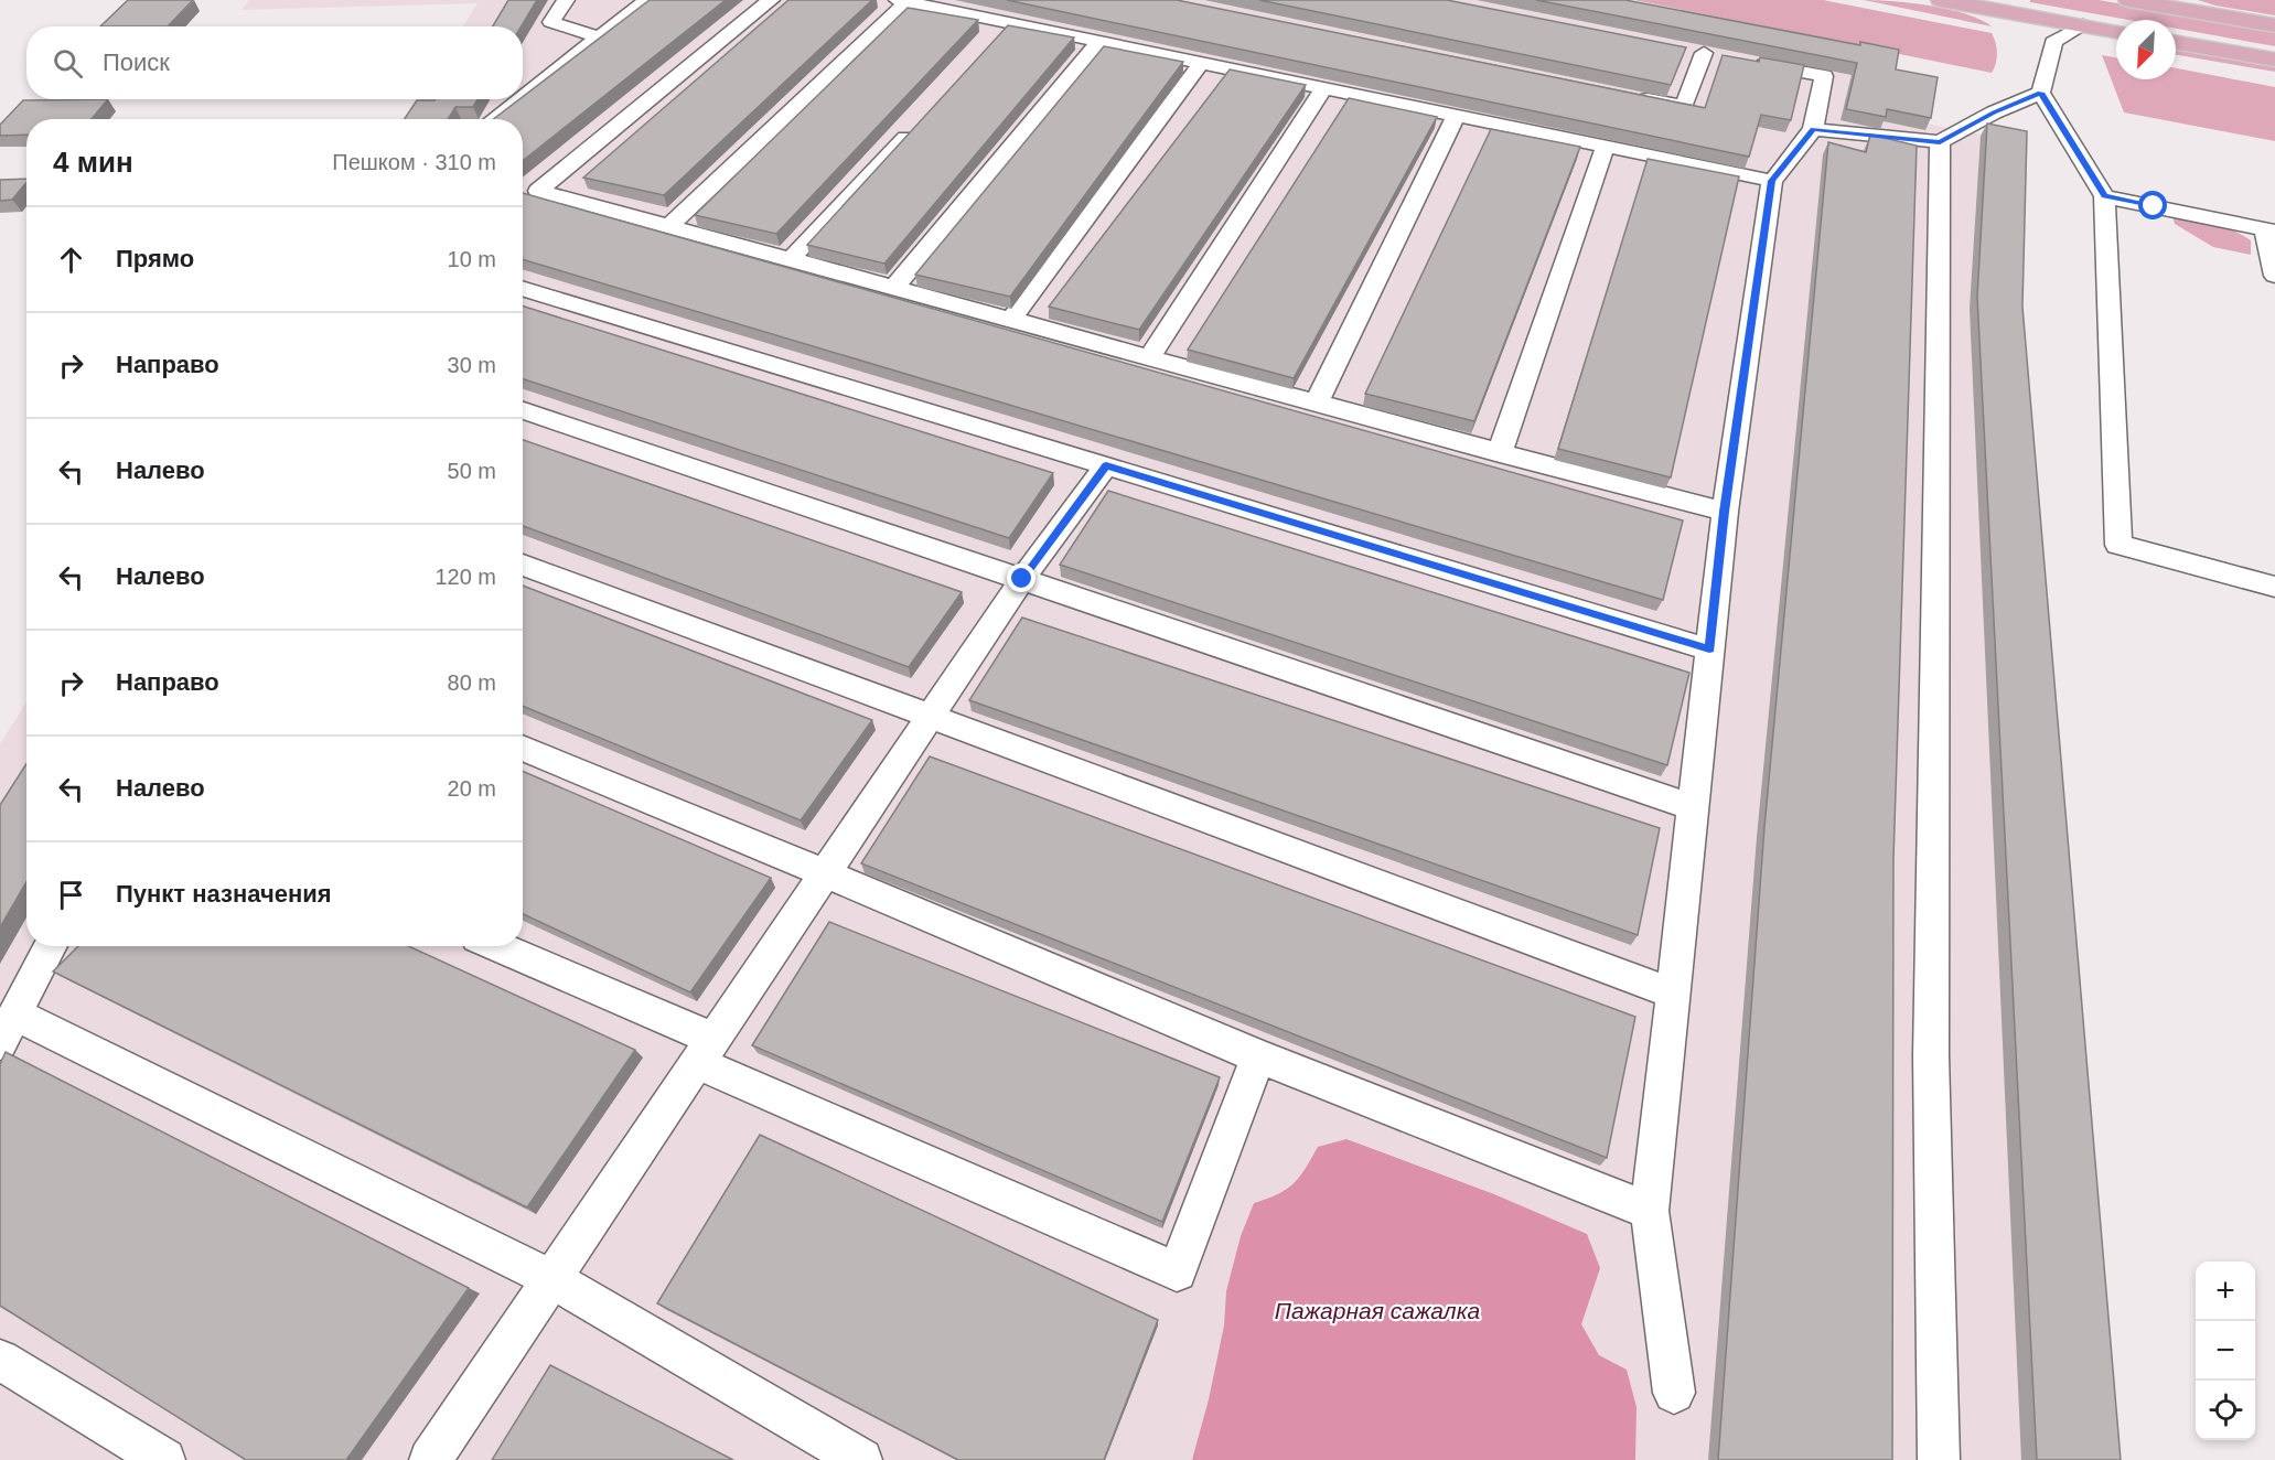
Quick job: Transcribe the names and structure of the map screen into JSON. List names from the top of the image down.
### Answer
{
  "water": ["Пажарная сажалка"],
  "north": "bottom left",
  "page": {
    "search": "Поиск",
    "heading": ["4 мин", "Пешком · 310 m"],
    "list": [
      ["Прямо", "10 m"],
      ["Направо", "30 m"],
      ["Налево", "50 m"],
      ["Налево", "120 m"],
      ["Направо", "80 m"],
      ["Налево", "20 m"],
      "Пункт назначения"
    ],
    "map_buttons": ["+", "−"]
  }
}
